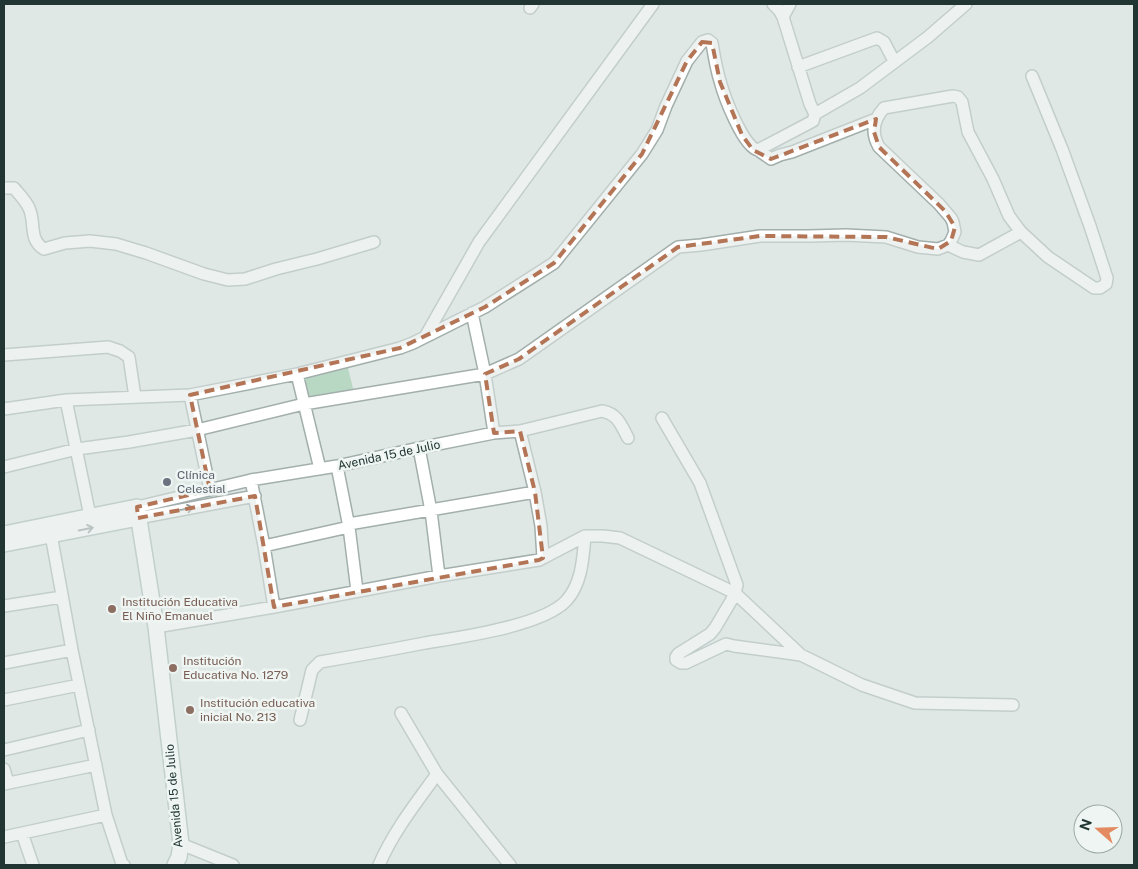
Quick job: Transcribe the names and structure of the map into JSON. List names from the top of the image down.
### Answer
{
  "streets": {
    "street": ["Avenida 15 de Julio"]
  },
  "places": [
    "Clínica Celestial",
    "Institución Educativa El Niño Emanuel",
    "Institución Educativa No. 1279",
    "Institución educativa inicial No. 213"
  ],
  "north": "left"
}
